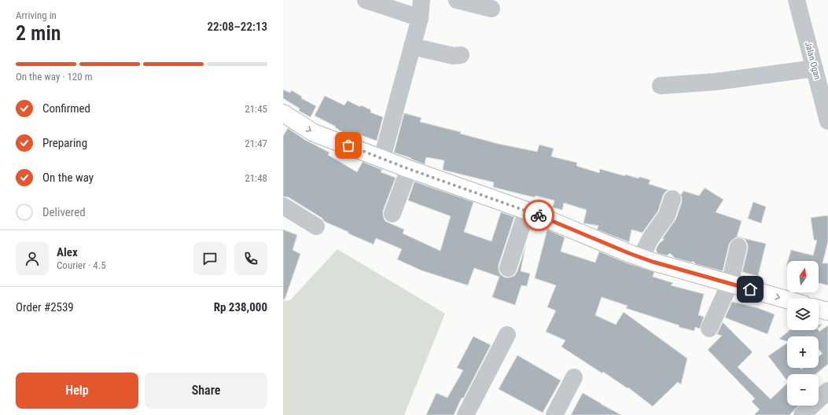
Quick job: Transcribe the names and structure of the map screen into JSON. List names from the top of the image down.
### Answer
{
  "streets": {
    "street": ["Jalan Ogan"]
  },
  "north": "top",
  "page": {
    "heading": ["2 min", "Arriving in", "22:08–22:13"],
    "panel": [
      "Alex",
      "Courier · 4.5",
      "Order #2539",
      "Rp 238,000"
    ],
    "bar": "On the way · 120 m",
    "list": [
      ["Confirmed", "21:45"],
      ["Preparing", "21:47"],
      ["On the way", "21:48"],
      "Delivered"
    ],
    "map_buttons": ["+", "−"],
    "buttons": ["Help", "Share"]
  }
}
